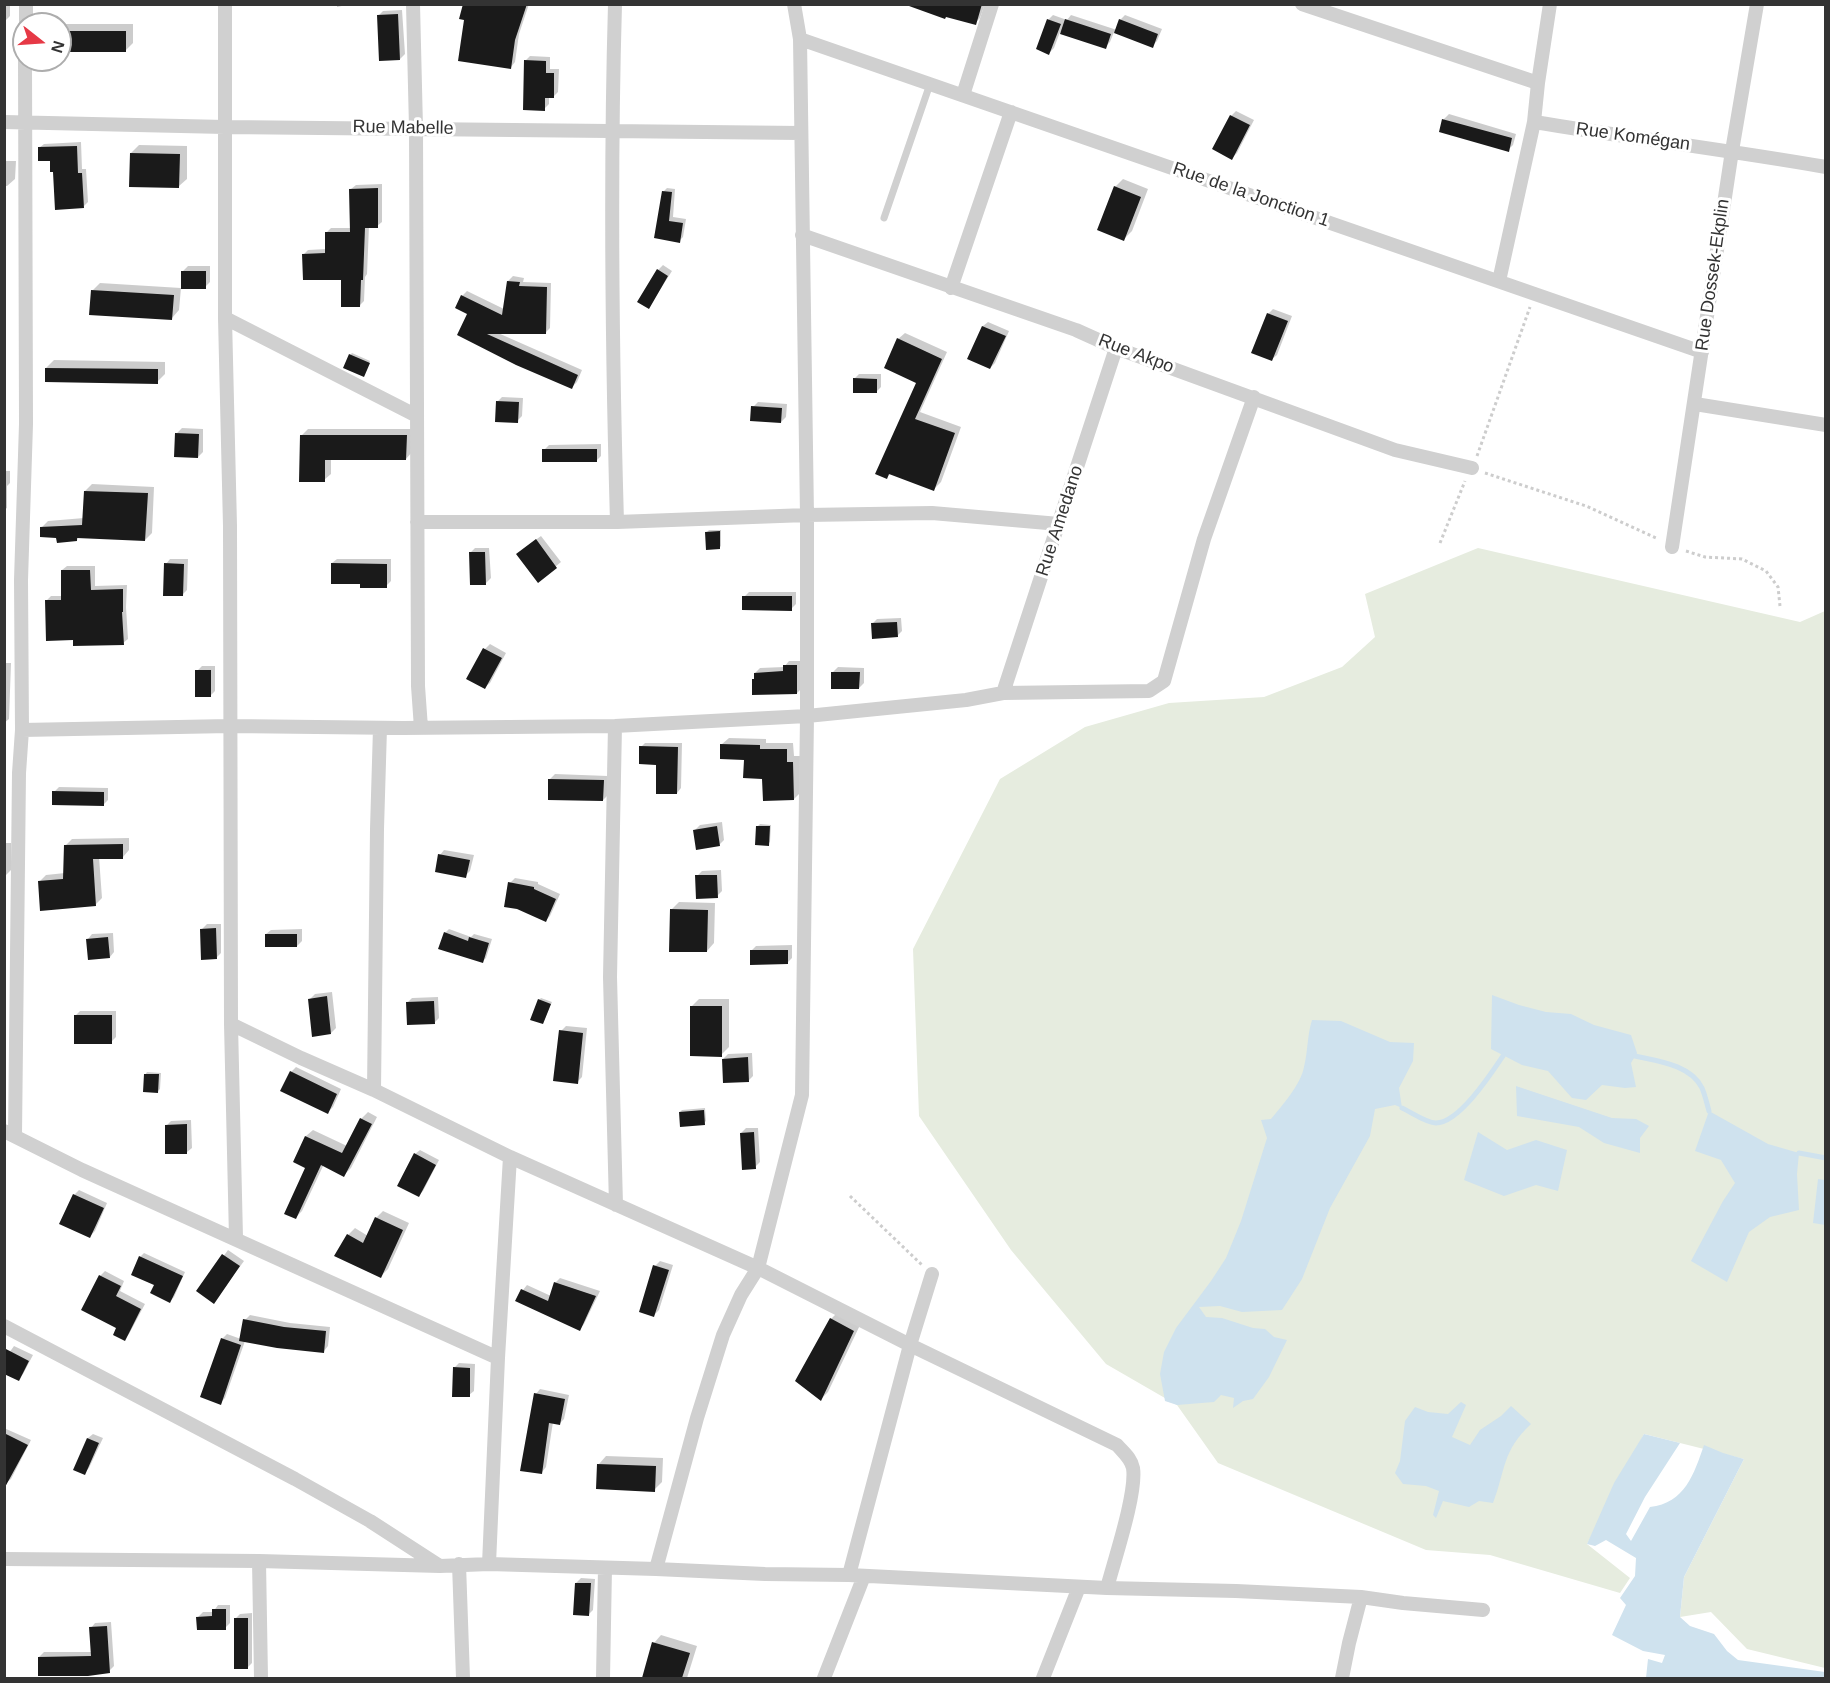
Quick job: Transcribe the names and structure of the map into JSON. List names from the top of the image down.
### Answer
{
  "streets": {
    "street": [
      "Rue Mabelle",
      "Rue Komégan",
      "Rue de la Jonction 1",
      "Rue Dossek-Ekplin",
      "Rue Akpo",
      "Rue Amedano"
    ]
  },
  "crossings": [
    ["Rue Komégan", "Rue Dossek-Ekplin"],
    ["Rue de la Jonction 1", "Rue Dossek-Ekplin"],
    ["Rue Akpo", "Rue Amedano"]
  ],
  "north": "right"
}
